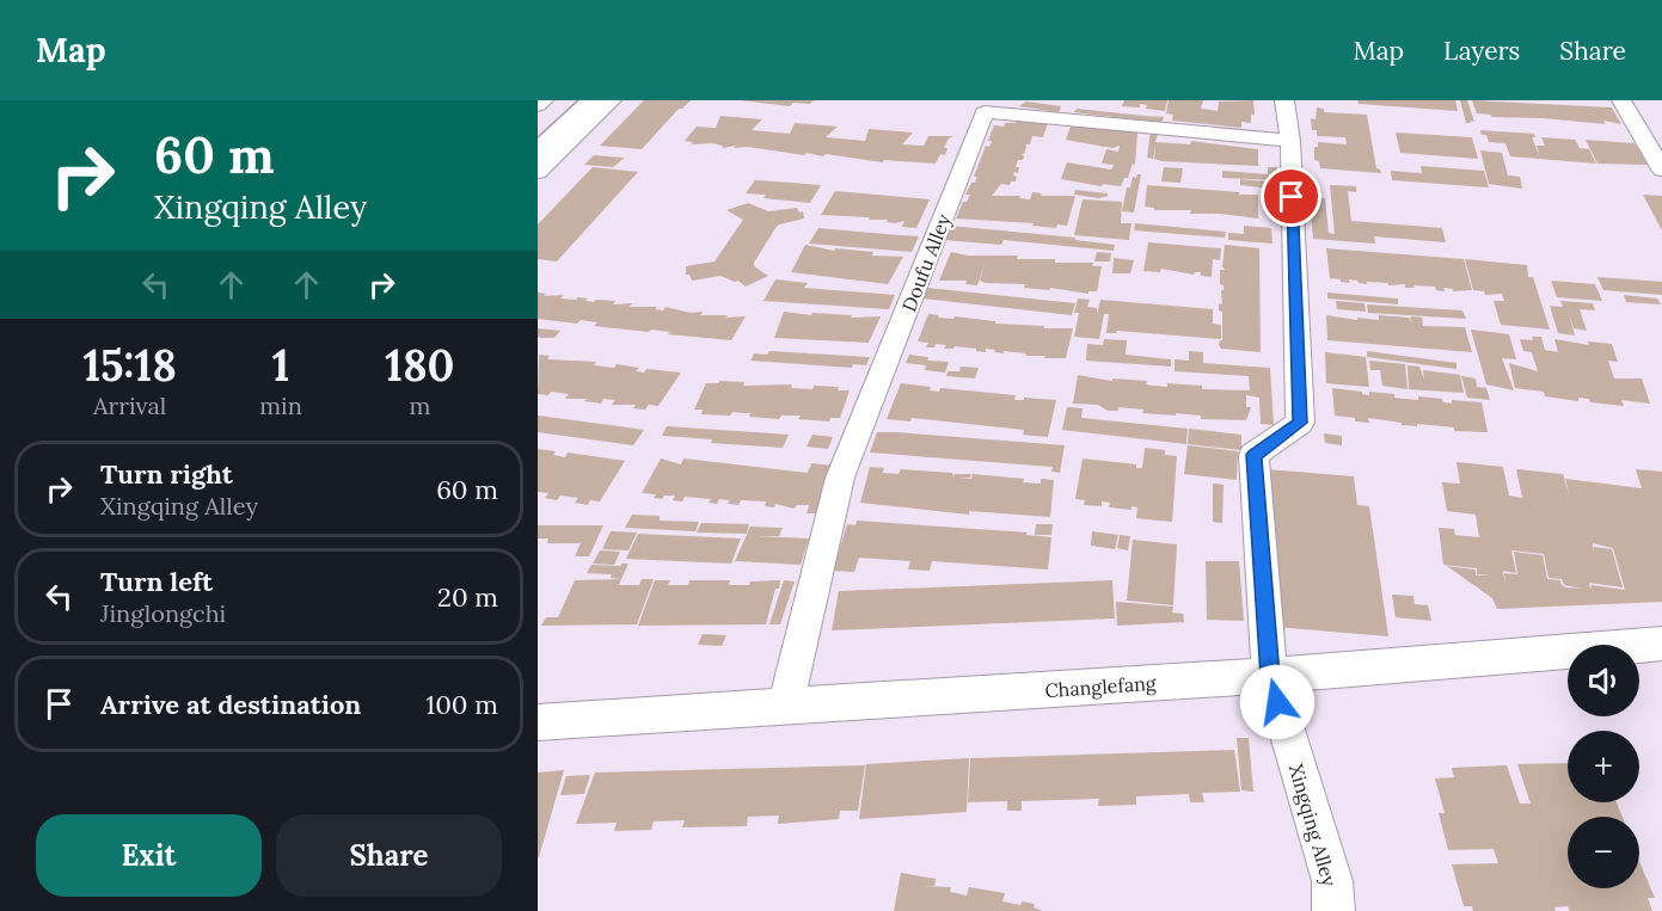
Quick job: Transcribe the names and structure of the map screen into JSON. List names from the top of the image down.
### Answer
{
  "streets": {
    "street": ["Doufu Alley", "Changlefang", "Xingqing Alley"]
  },
  "crossings": [
    ["Doufu Alley", "Changlefang"],
    ["Doufu Alley", "Xingqing Alley"],
    ["Changlefang", "Xingqing Alley"]
  ],
  "page": {
    "header": "Map",
    "nav": ["Map", "Layers", "Share"],
    "turn": ["60 m", "Xingqing Alley"],
    "eta": [
      "15:18",
      "Arrival",
      "1",
      "min",
      "180",
      "m"
    ],
    "list": [
      {
        "name": "Turn right",
        "note": "Xingqing Alley",
        "value": "60 m"
      },
      {
        "name": "Turn left",
        "note": "Jinglongchi",
        "value": "20 m"
      },
      {
        "name": "Arrive at destination",
        "value": "100 m"
      }
    ],
    "map_buttons": ["+", "−"],
    "buttons": ["Exit", "Share"]
  }
}
